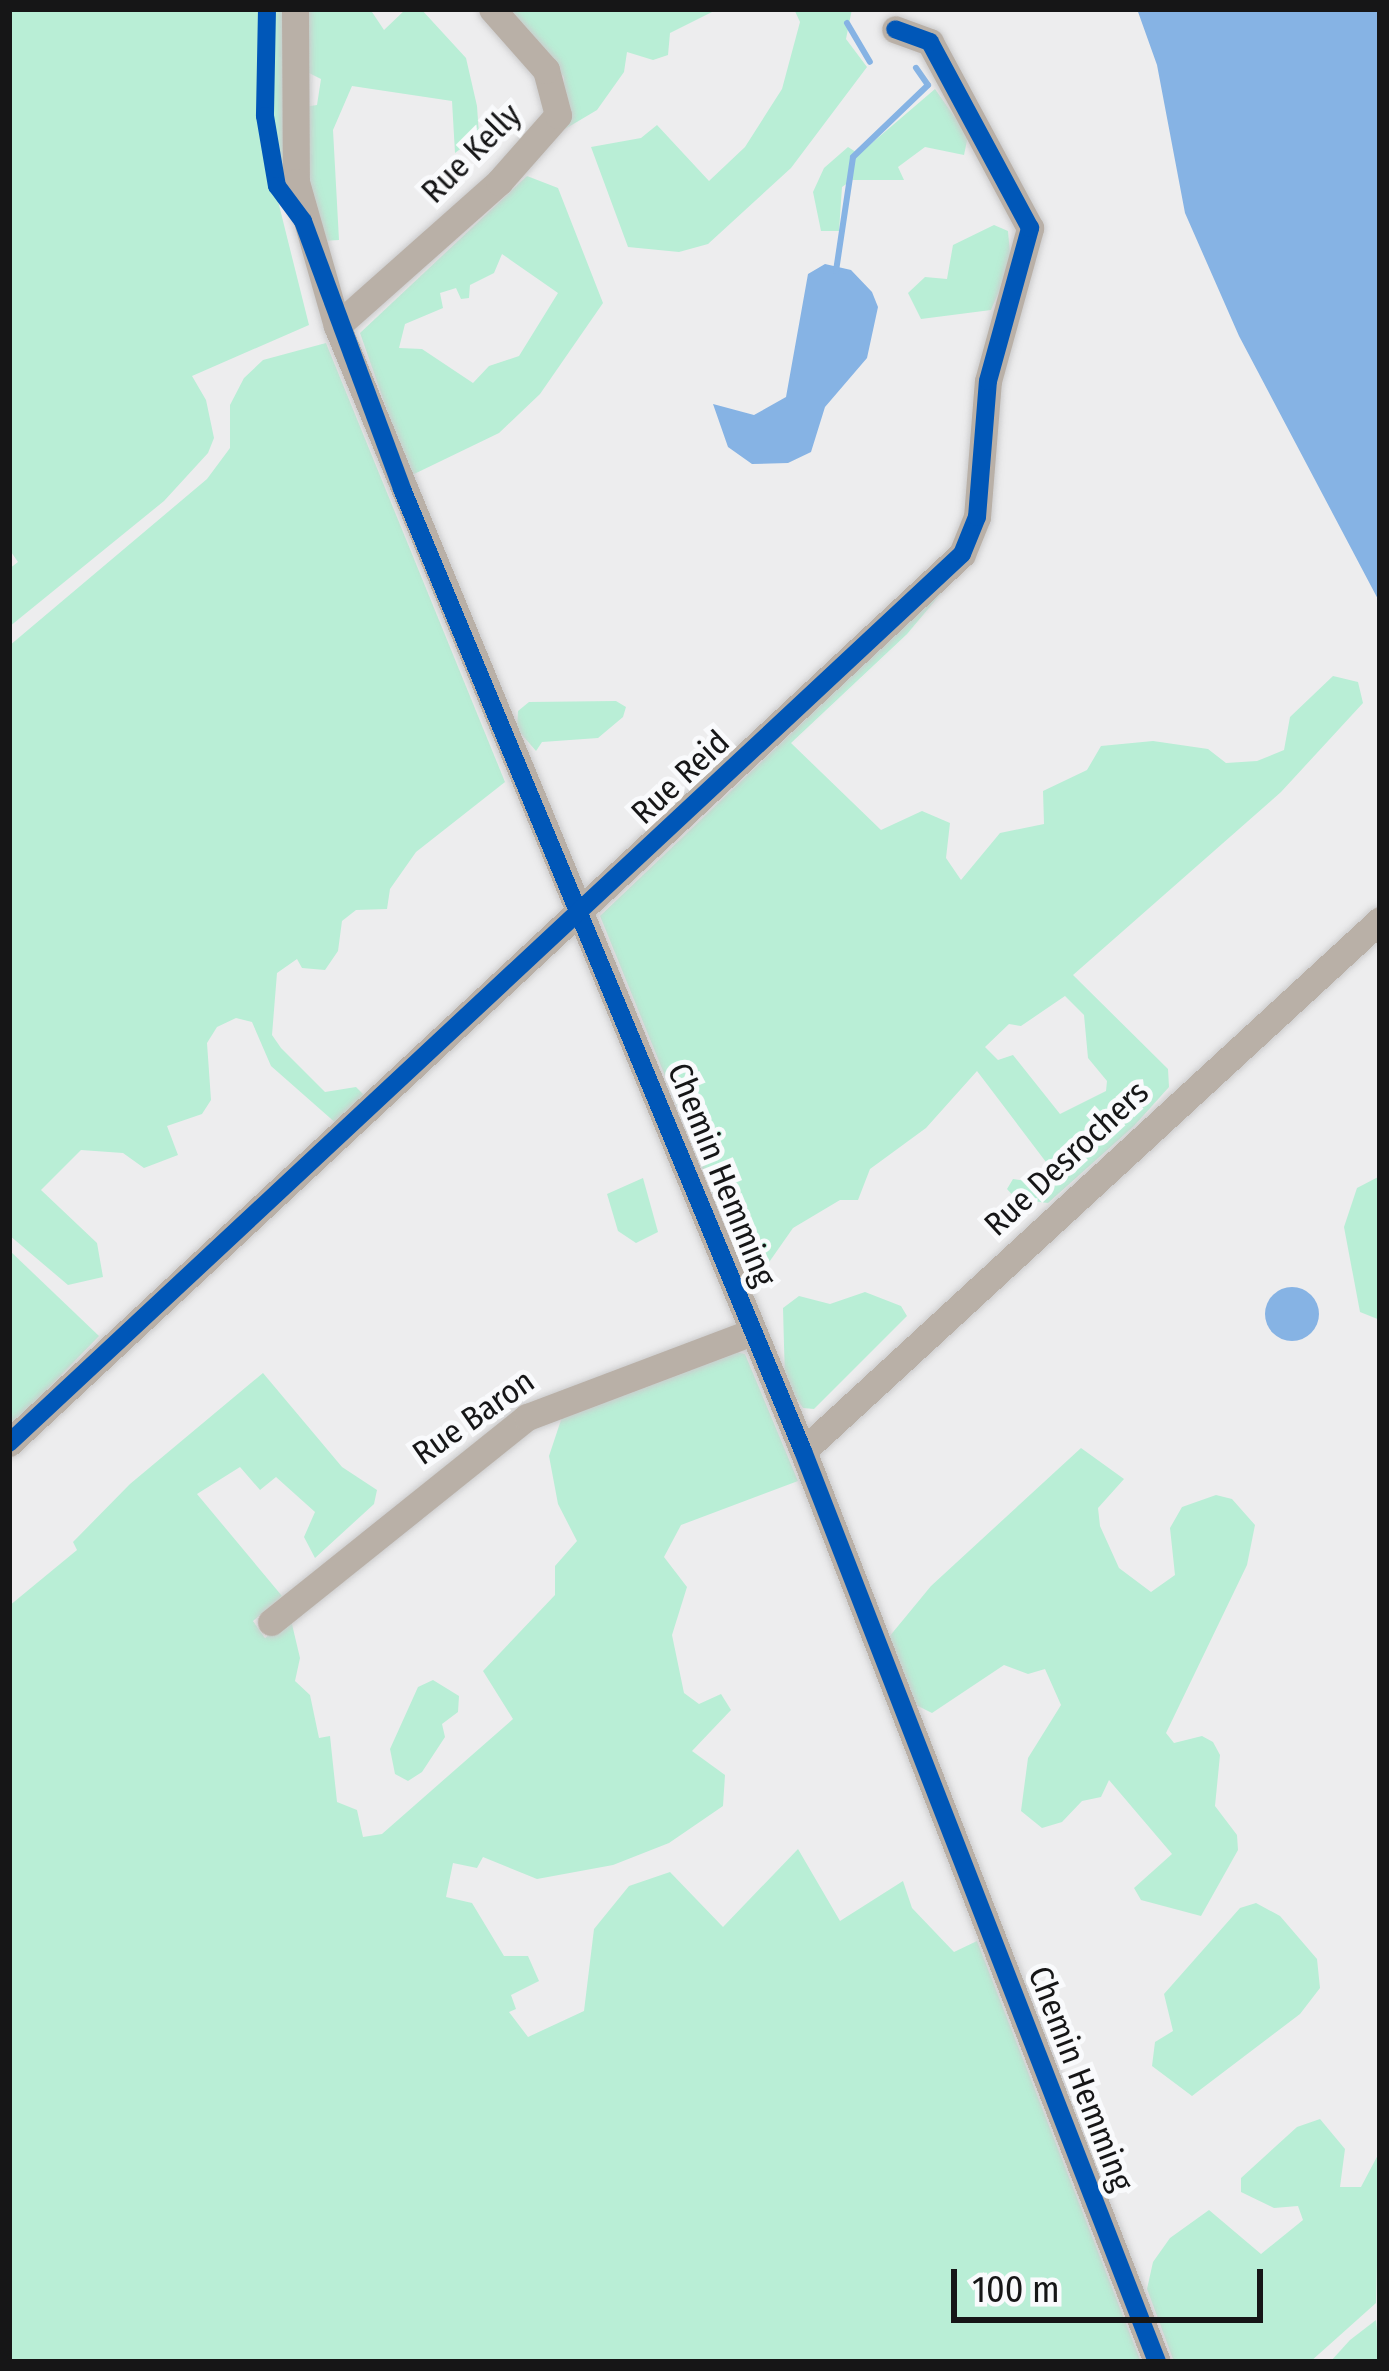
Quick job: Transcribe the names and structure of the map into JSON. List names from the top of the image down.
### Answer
{
  "streets": {
    "street": [
      "Rue Kelly",
      "Rue Reid",
      "Rue Desrochers",
      "Chemin Hemming",
      "Rue Baron"
    ]
  },
  "crossings": [
    ["Rue Kelly", "Chemin Hemming"],
    ["Rue Reid", "Chemin Hemming"],
    ["Rue Desrochers", "Chemin Hemming"],
    ["Chemin Hemming", "Rue Baron"]
  ],
  "scale_bar": "100 m"
}
